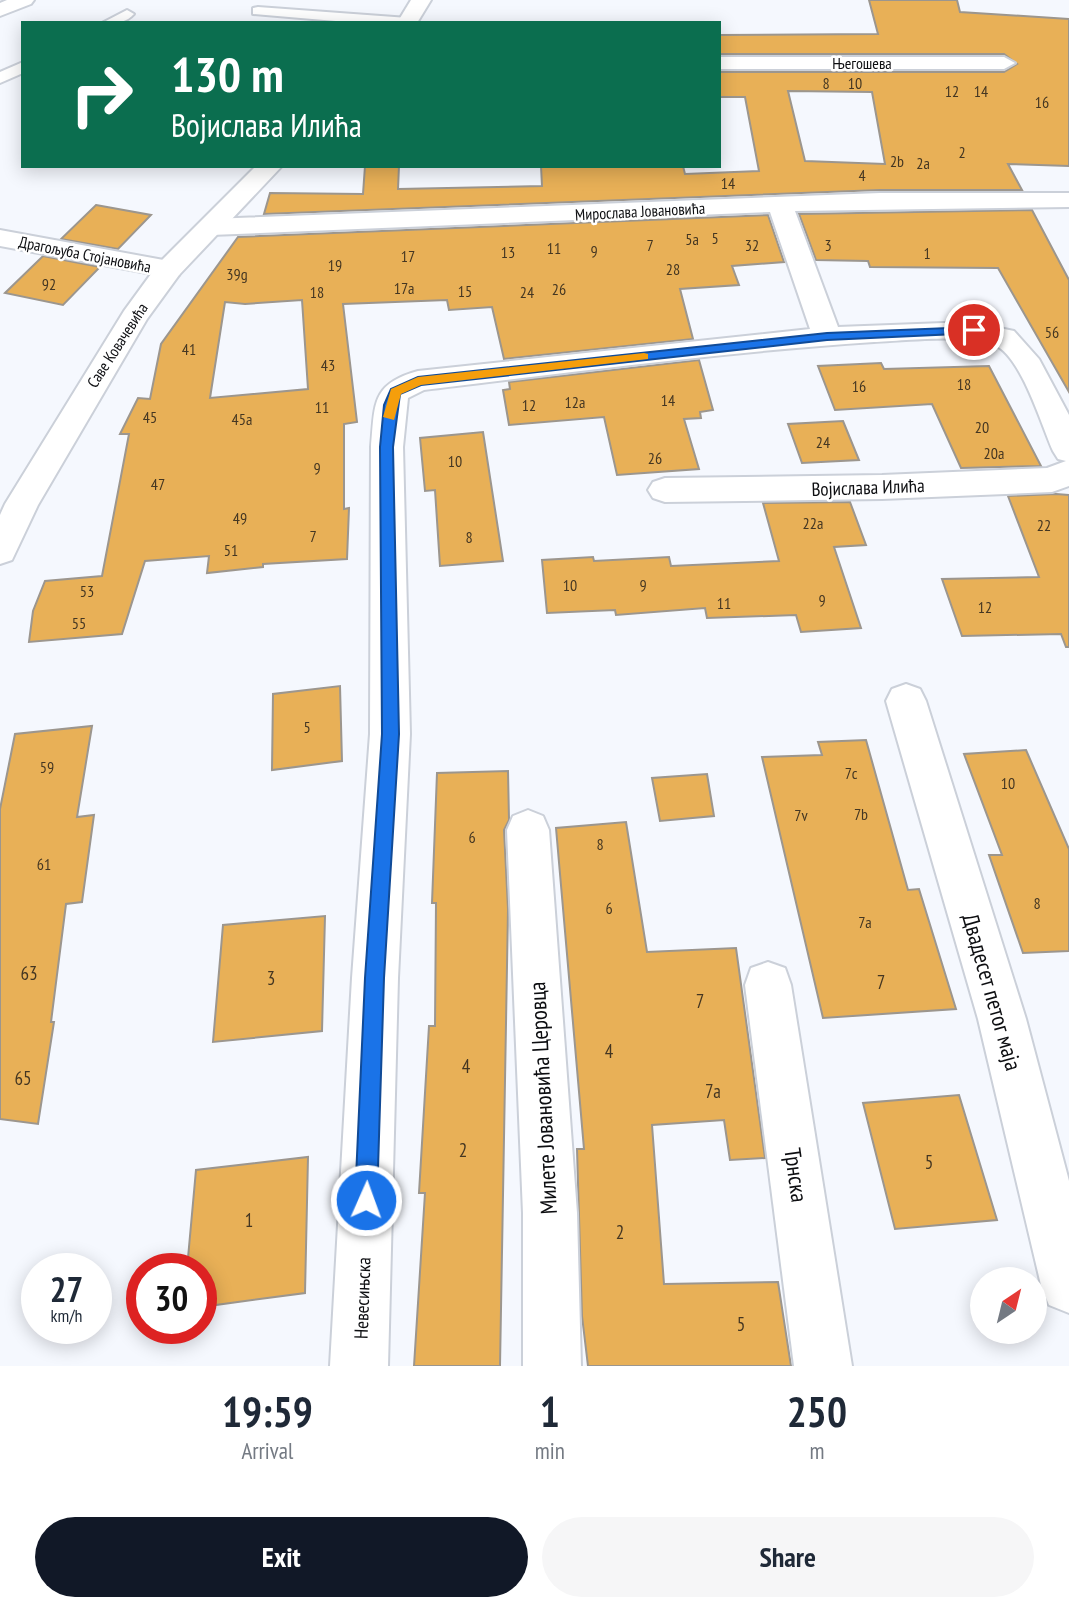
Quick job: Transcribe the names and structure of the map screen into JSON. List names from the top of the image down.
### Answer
{
  "streets": {
    "street": [
      "Његошева",
      "Мирослава Јовановића",
      "Драгољуба Стојановића",
      "Саве Ковачевића",
      "Војислава Илића",
      "Двадесет петог маја",
      "Милете Јовановића Церовца",
      "Трнска",
      "Невесињска"
    ]
  },
  "crossings": [
    ["Мирослава Јовановића", "Саве Ковачевића"],
    ["Драгољуба Стојановића", "Саве Ковачевића"]
  ],
  "house_numbers": [
    "8",
    "10",
    "12",
    "14",
    "16",
    "2",
    "2b",
    "2a",
    "4",
    "14",
    "5",
    "5a",
    "7",
    "32",
    "3",
    "11",
    "9",
    "13",
    "1",
    "17",
    "19",
    "28",
    "39g",
    "92",
    "17a",
    "26",
    "15",
    "18",
    "24",
    "56",
    "41",
    "43",
    "18",
    "16",
    "14",
    "12a",
    "12",
    "11",
    "45",
    "45a",
    "20",
    "24",
    "20a",
    "26",
    "10",
    "9",
    "47",
    "49",
    "22a",
    "22",
    "7",
    "8",
    "51",
    "10",
    "9",
    "53",
    "9",
    "11",
    "12",
    "55",
    "5",
    "59",
    "7c",
    "10",
    "7b",
    "7v",
    "6",
    "8",
    "61",
    "8",
    "6",
    "7a",
    "63",
    "3",
    "7",
    "7",
    "4",
    "4",
    "65",
    "7a",
    "2",
    "5",
    "1",
    "2",
    "5"
  ],
  "north": "top right",
  "page": {
    "turn": ["130 m", "Војислава Илића"],
    "speed": "27 km/h",
    "limit": "30",
    "eta": [
      "19:59",
      "Arrival",
      "1",
      "min",
      "250",
      "m"
    ],
    "buttons": ["Exit", "Share"]
  }
}
